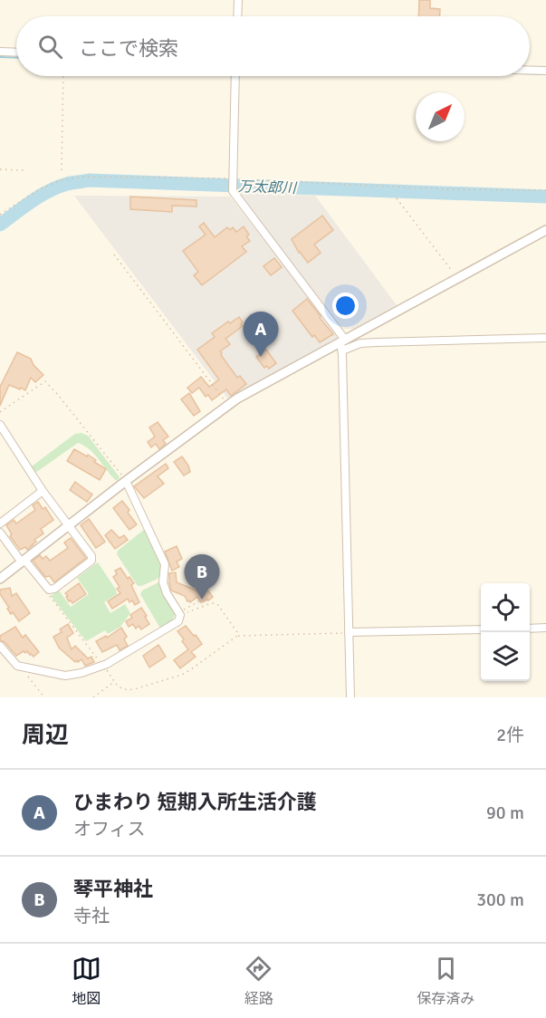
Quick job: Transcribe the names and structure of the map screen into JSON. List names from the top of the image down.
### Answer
{
  "water": ["万太郎川"],
  "north": "top right",
  "page": {
    "search": "ここで検索",
    "pins": ["A", "B"],
    "heading": ["周辺", "2件"],
    "list": [
      {
        "mark": "A",
        "name": "ひまわり 短期入所生活介護",
        "note": "オフィス",
        "value": "90 m"
      },
      {
        "mark": "B",
        "name": "琴平神社",
        "note": "寺社",
        "value": "300 m"
      }
    ],
    "nav": ["地図", "経路", "保存済み"]
  }
}
